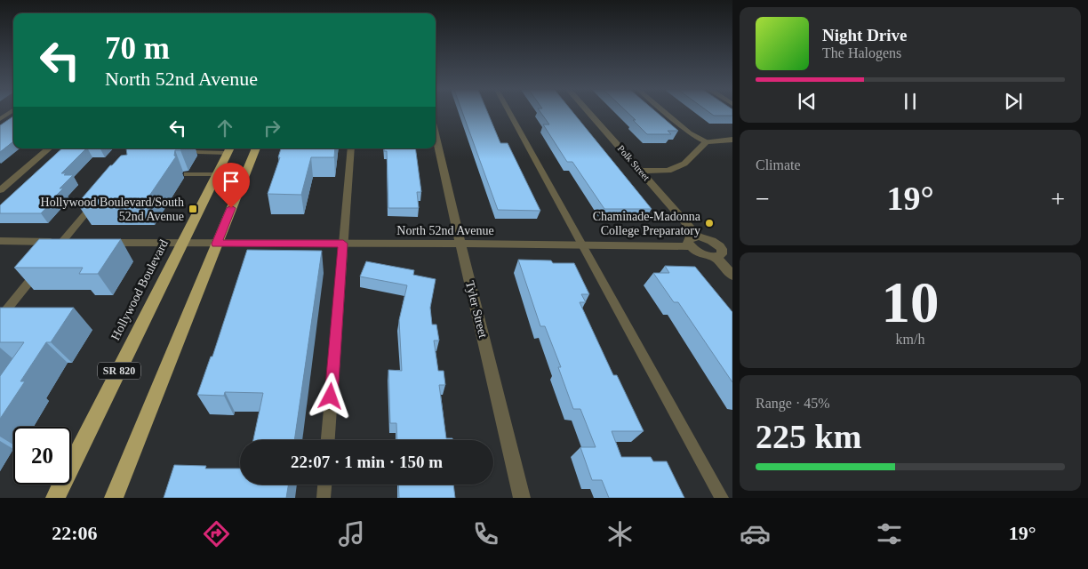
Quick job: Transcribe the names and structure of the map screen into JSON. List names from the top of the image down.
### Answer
{
  "streets": {
    "highway": ["Hollywood Boulevard", "SR 820"],
    "street": ["Polk Street", "North 52nd Avenue", "Tyler Street"]
  },
  "crossings": [
    ["North 52nd Avenue", "Hollywood Boulevard"],
    ["North 52nd Avenue", "Tyler Street"]
  ],
  "places": {
    "transit": ["Hollywood Boulevard/South 52nd Avenue"],
    "other": ["Chaminade-Madonna College Preparatory"]
  },
  "page": {
    "turn": ["70 m", "North 52nd Avenue"],
    "song": ["Night Drive", "The Halogens"],
    "tile": [
      "Climate",
      ["10", "km/h"],
      ["Range · 45%", "225 km"]
    ],
    "heat": ["−", "19°", "+"],
    "limit": "20",
    "trip": "22:07 · 1 min · 150 m",
    "tabs": ["22:06", "19°"]
  }
}
